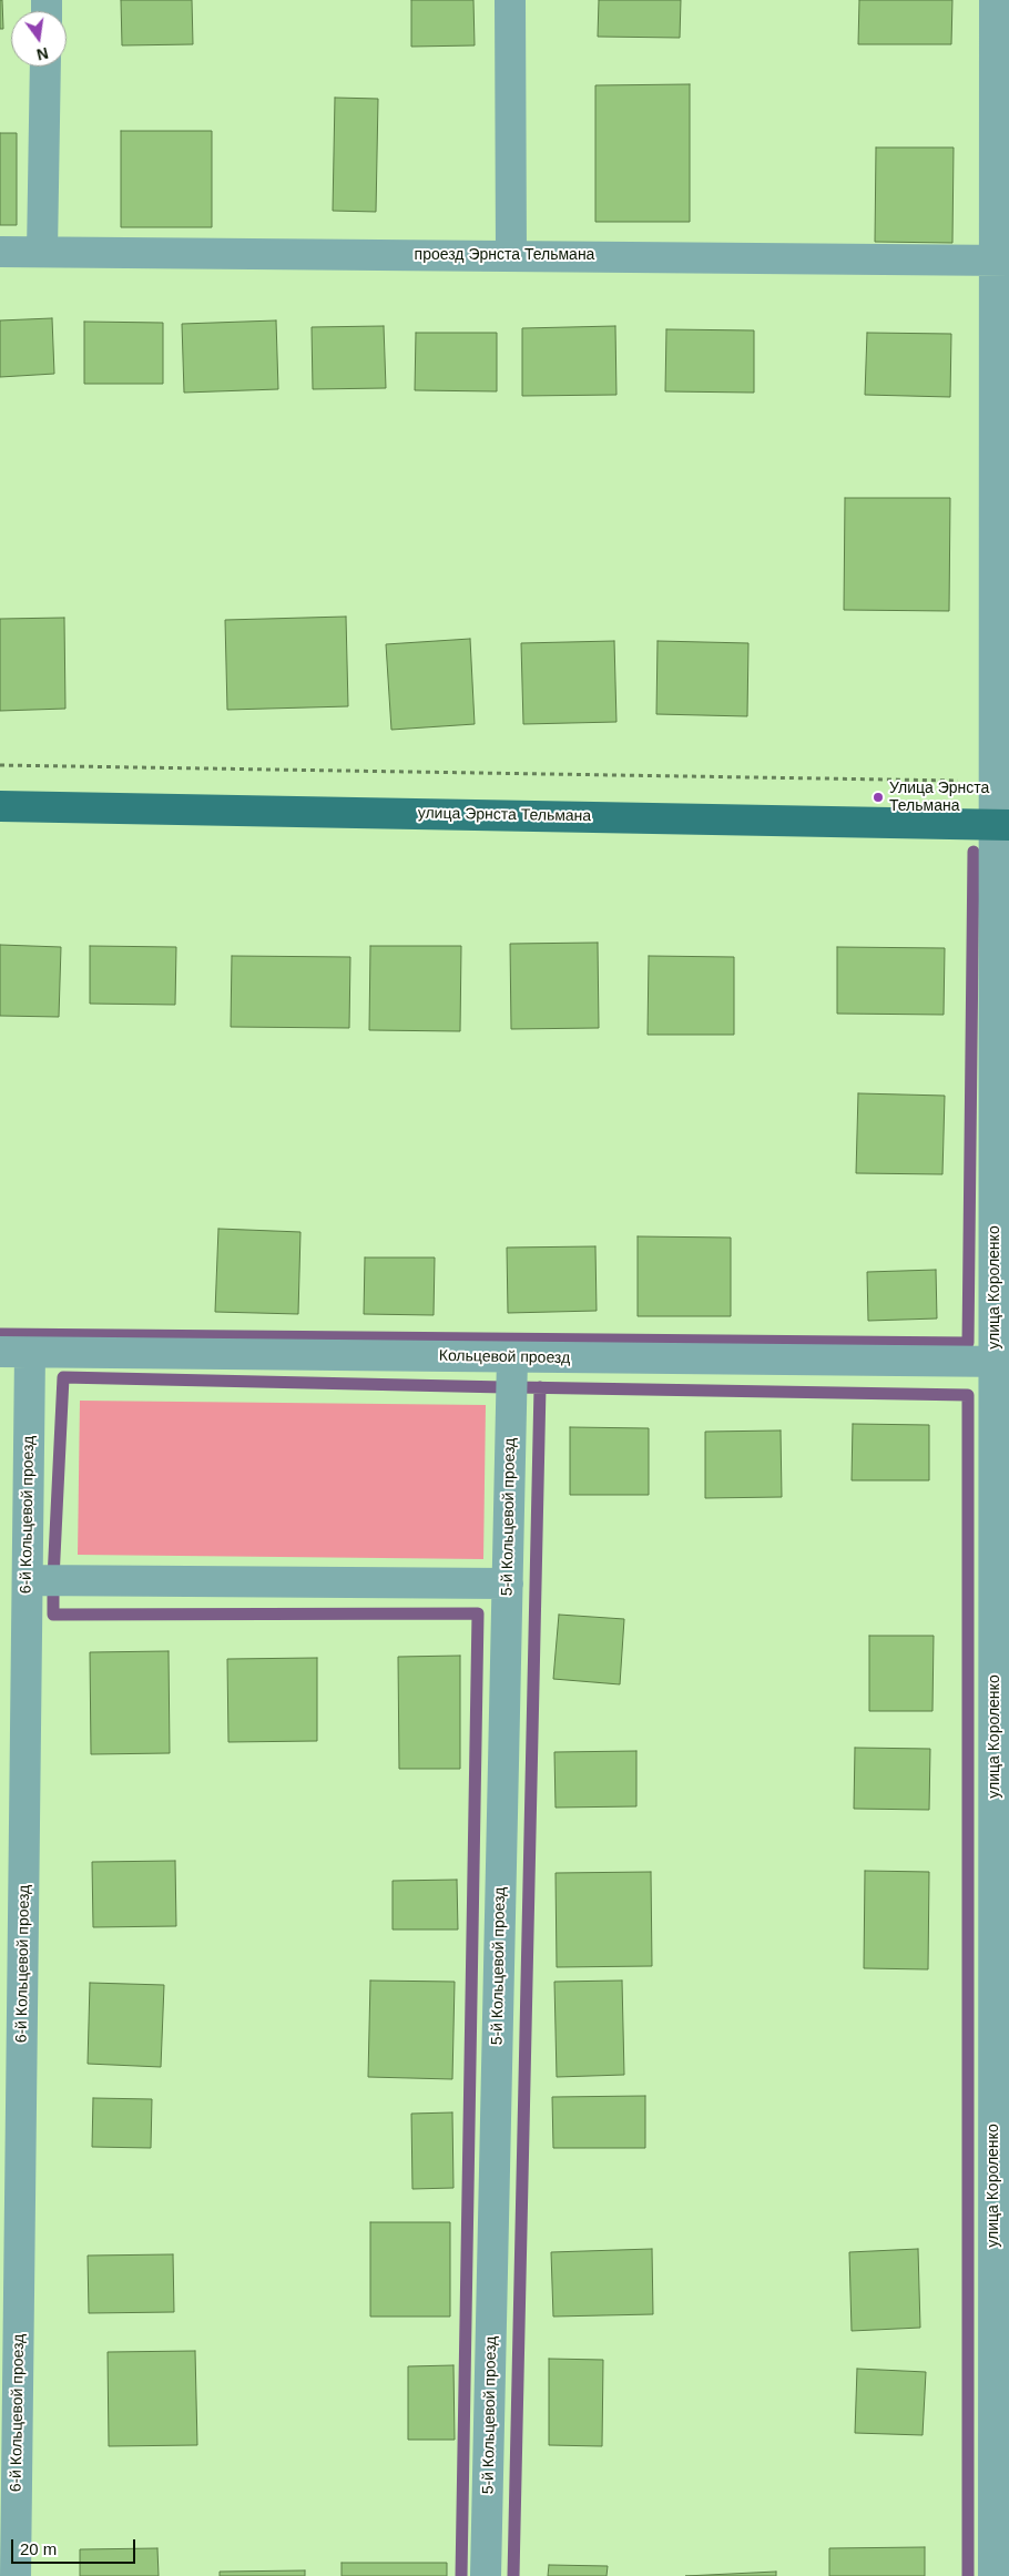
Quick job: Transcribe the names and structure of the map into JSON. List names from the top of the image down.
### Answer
{
  "streets": {
    "main road": ["улица Эрнста Тельмана"],
    "street": [
      "проезд Эрнста Тельмана",
      "улица Короленко",
      "Кольцевой проезд",
      "6-й Кольцевой проезд",
      "5-й Кольцевой проезд"
    ]
  },
  "crossings": [
    ["проезд Эрнста Тельмана", "улица Короленко"],
    ["улица Эрнста Тельмана", "улица Короленко"],
    ["улица Короленко", "Кольцевой проезд"],
    ["Кольцевой проезд", "6-й Кольцевой проезд"],
    ["Кольцевой проезд", "5-й Кольцевой проезд"]
  ],
  "places": ["Улица Эрнста Тельмана"],
  "scale_bar": "20 m",
  "north": "bottom"
}
